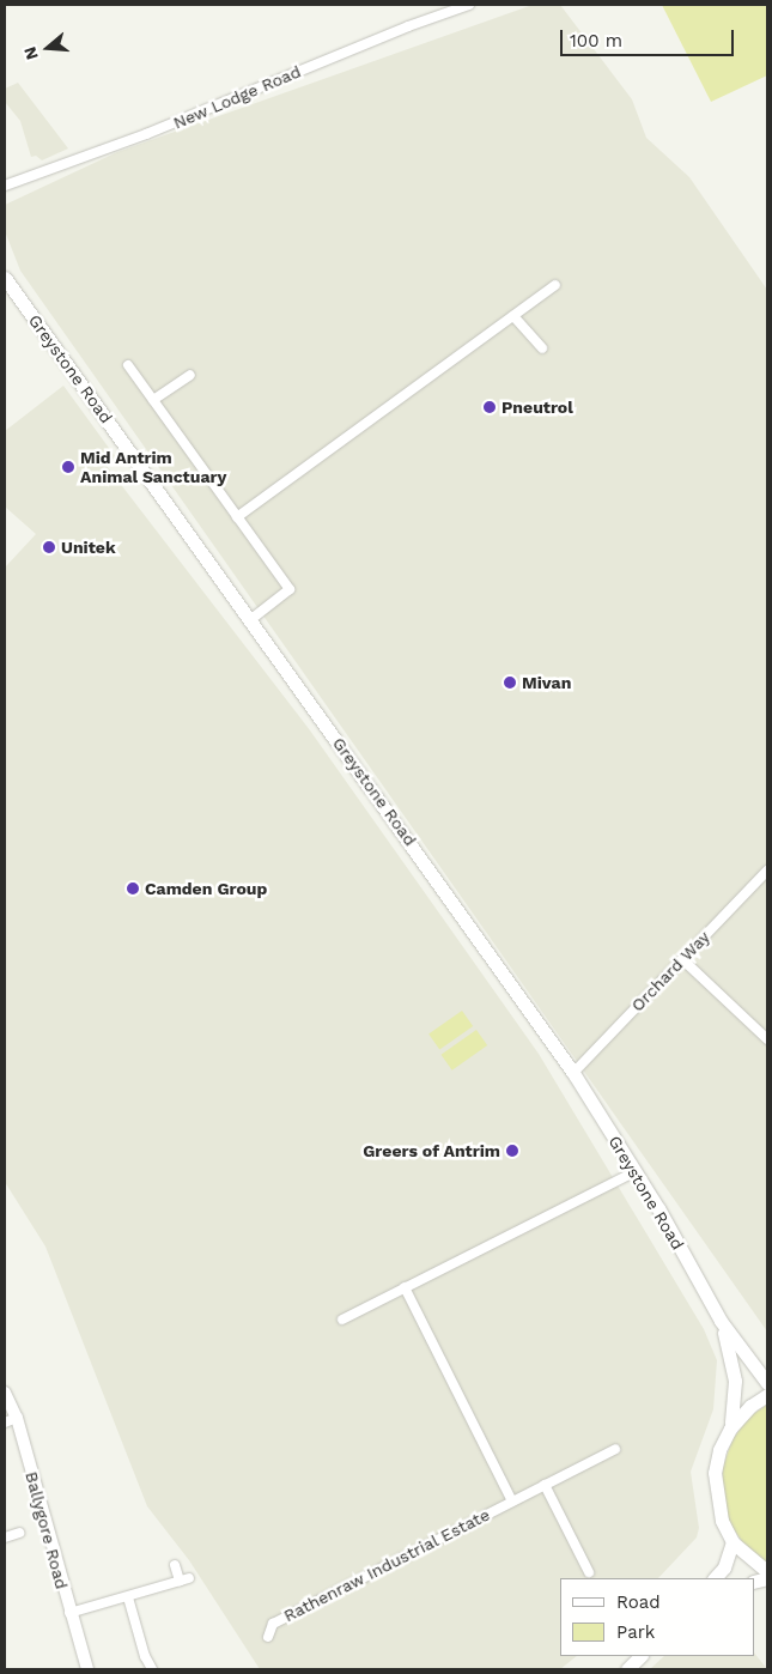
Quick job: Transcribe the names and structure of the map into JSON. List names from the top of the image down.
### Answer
{
  "streets": {
    "main road": ["Greystone Road"],
    "street": [
      "New Lodge Road",
      "Orchard Way",
      "Ballygore Road",
      "Rathenraw Industrial Estate"
    ]
  },
  "crossings": [
    ["Greystone Road", "Orchard Way"]
  ],
  "places": [
    "Pneutrol",
    "Mid Antrim Animal Sanctuary",
    "Unitek",
    "Mivan",
    "Camden Group",
    "Greers of Antrim"
  ],
  "legend": ["Road", "Park"],
  "scale_bar": "100 m",
  "north": "left"
}
